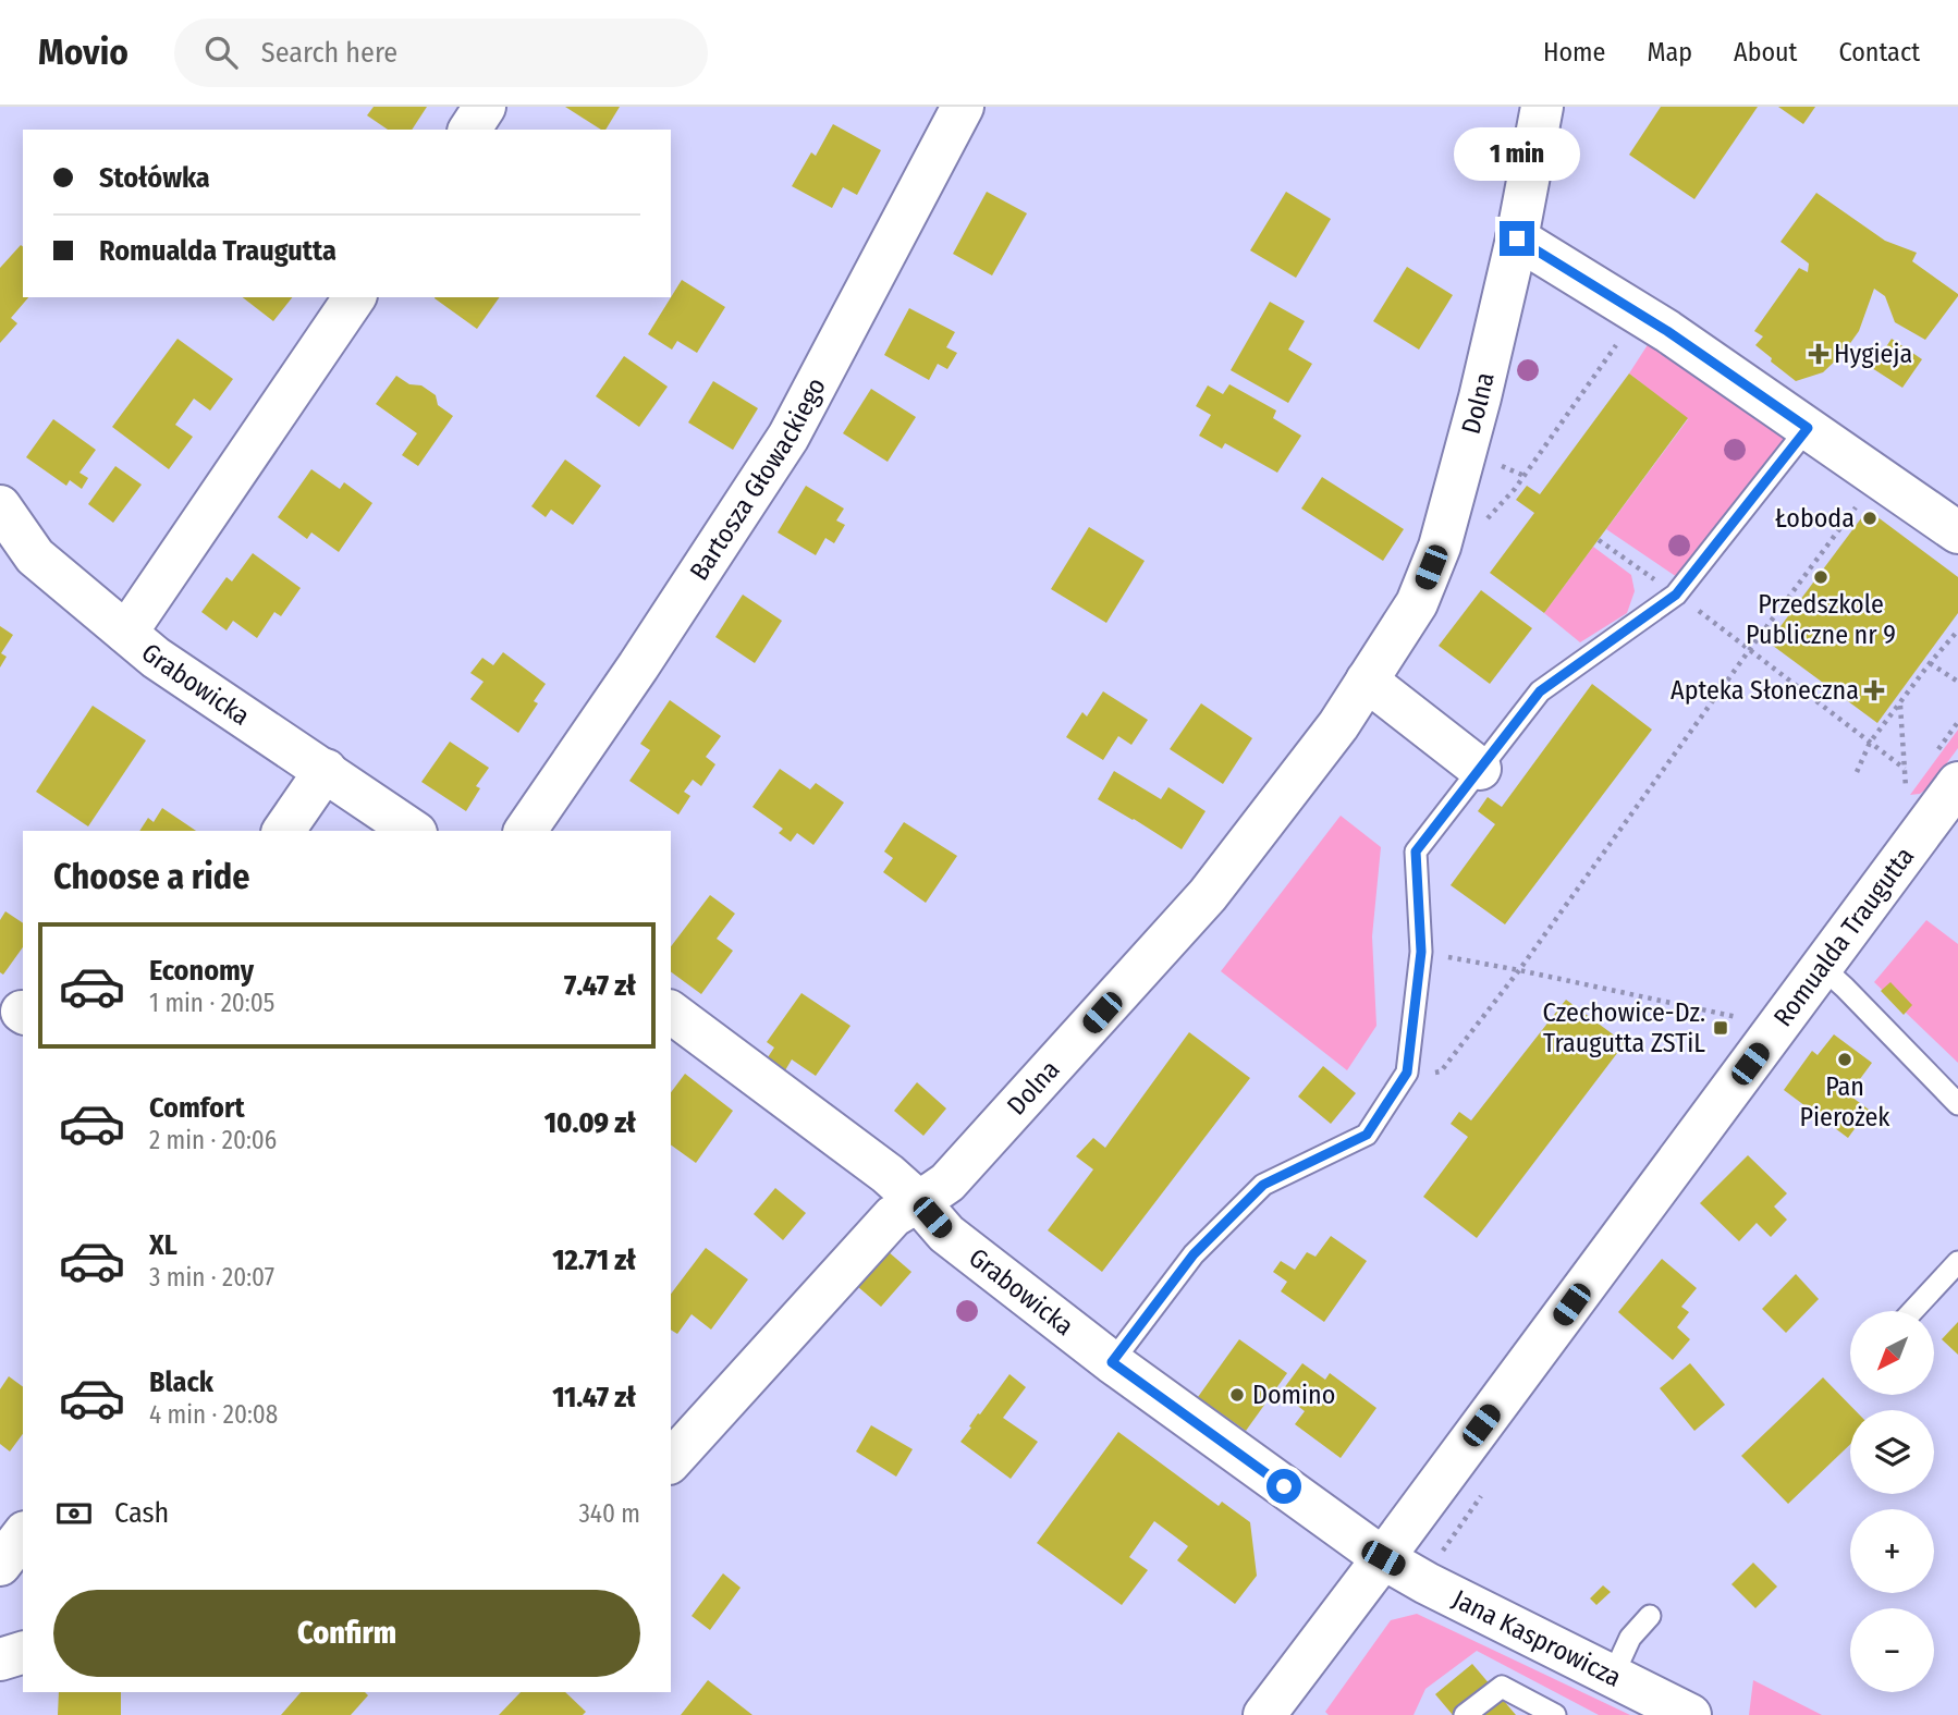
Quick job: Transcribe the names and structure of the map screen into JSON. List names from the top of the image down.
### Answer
{
  "streets": {
    "street": [
      "Dolna",
      "Bartosza Głowackiego",
      "Grabowicka",
      "Romualda Traugutta",
      "Jana Kasprowicza"
    ]
  },
  "crossings": [
    ["Dolna", "Grabowicka"],
    ["Grabowicka", "Romualda Traugutta"],
    ["Grabowicka", "Jana Kasprowicza"],
    ["Romualda Traugutta", "Jana Kasprowicza"]
  ],
  "places": {
    "health": ["Hygieja", "Apteka Słoneczna"],
    "other": [
      "Łoboda",
      "Przedszkole Publiczne nr 9",
      "Pan Pierożek",
      "Domino"
    ],
    "transit": ["Czechowice-Dz. Traugutta ZSTiL"]
  },
  "north": "bottom left",
  "page": {
    "header": "Movio",
    "search": "Search here",
    "nav": [
      "Home",
      "Map",
      "About",
      "Contact"
    ],
    "bubble": "1 min",
    "banner": ["Stołówka", "Romualda Traugutta"],
    "heading": "Choose a ride",
    "list": [
      {
        "name": "Economy",
        "note": "1 min · 20:05",
        "value": "7.47 zł"
      },
      {
        "name": "Comfort",
        "note": "2 min · 20:06",
        "value": "10.09 zł"
      },
      {
        "name": "XL",
        "note": "3 min · 20:07",
        "value": "12.71 zł"
      },
      {
        "name": "Black",
        "note": "4 min · 20:08",
        "value": "11.47 zł"
      }
    ],
    "map_buttons": ["+", "−"],
    "pay": ["Cash", "340 m"],
    "buttons": "Confirm"
  }
}
